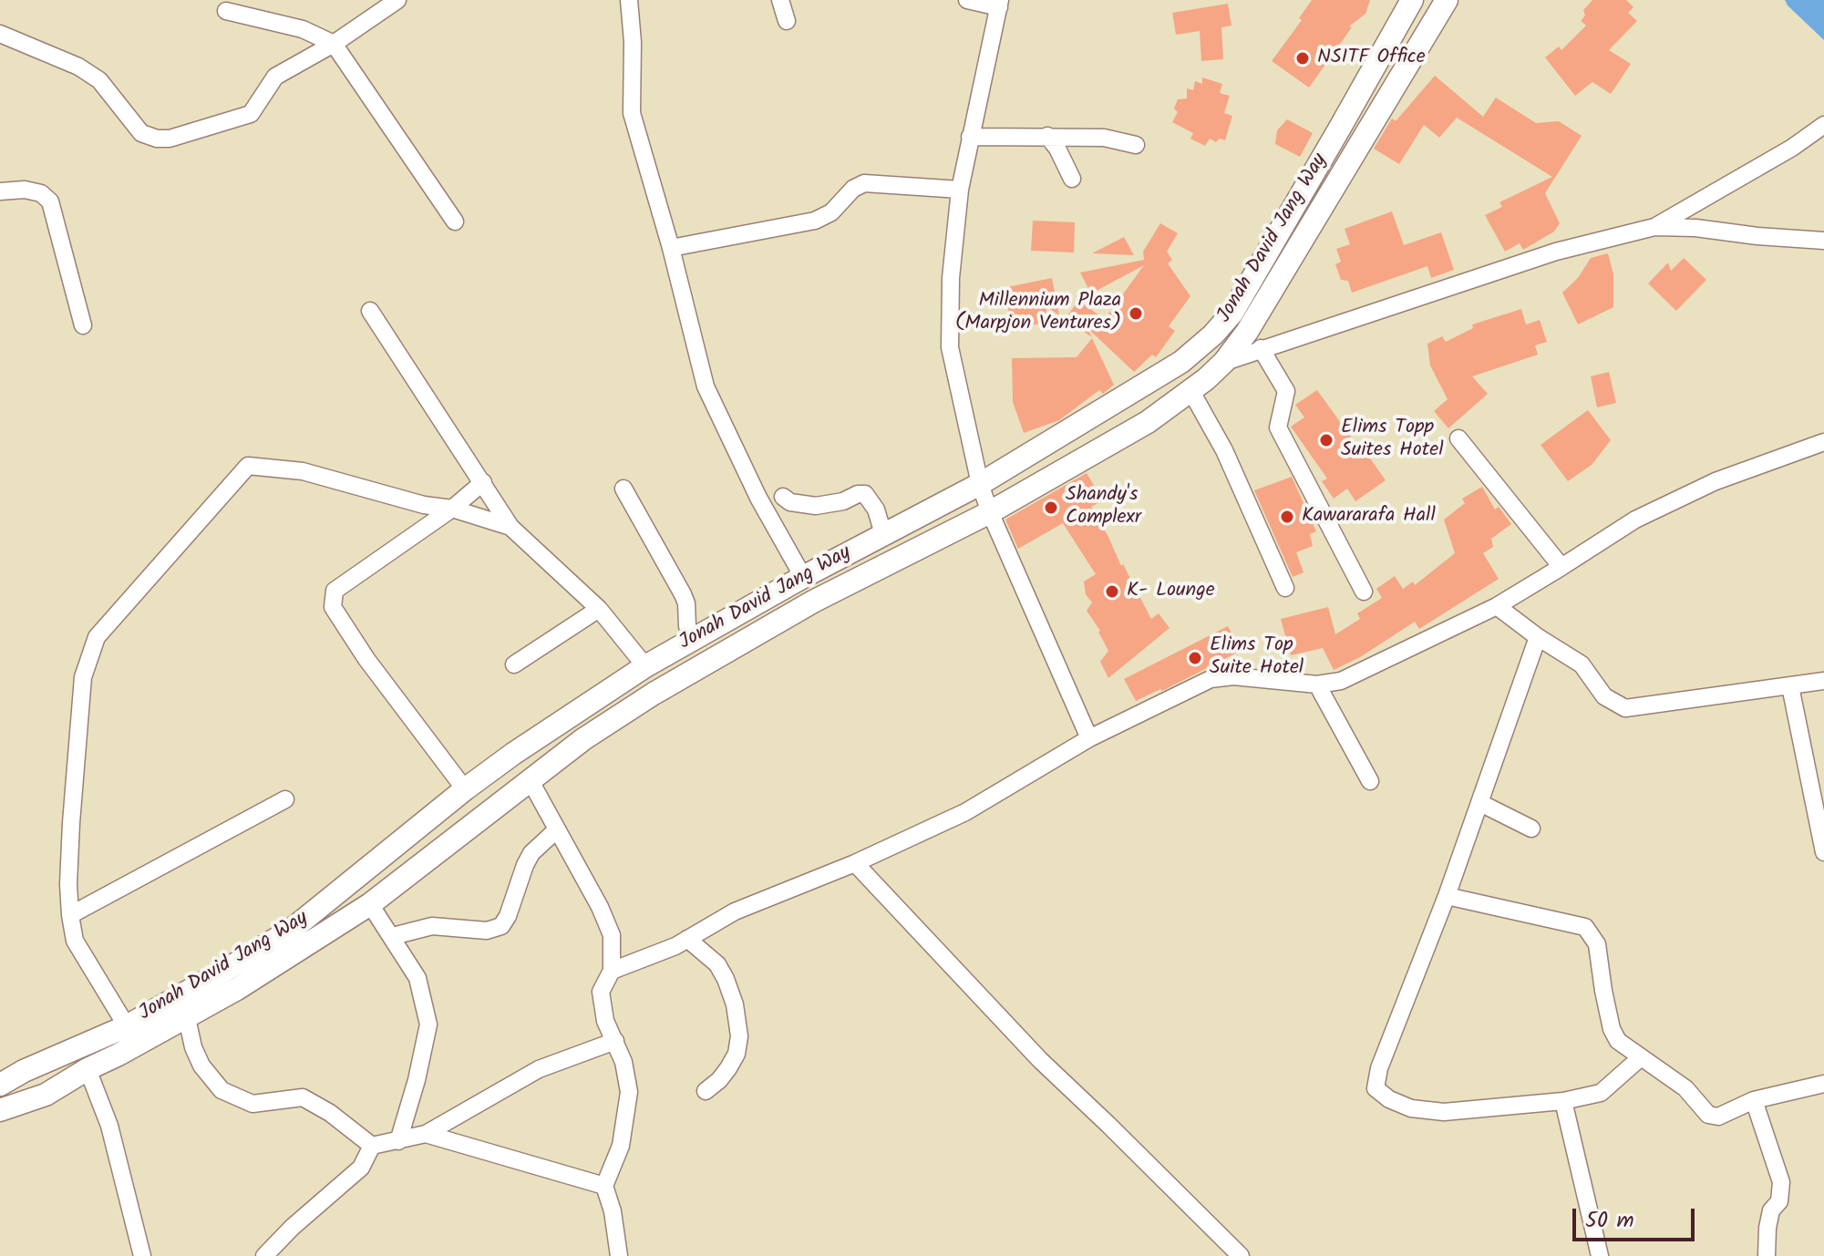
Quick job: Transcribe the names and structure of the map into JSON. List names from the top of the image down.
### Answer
{
  "streets": {
    "main road": ["Jonah David Jang Way"]
  },
  "places": [
    "NSITF Office",
    "Millennium Plaza (Marpjon Ventures)",
    "Elims Topp Suites Hotel",
    "Shandy's Complexr",
    "Kawararafa Hall",
    "K- Lounge",
    "Elims Top Suite Hotel"
  ],
  "scale_bar": "50 m"
}
